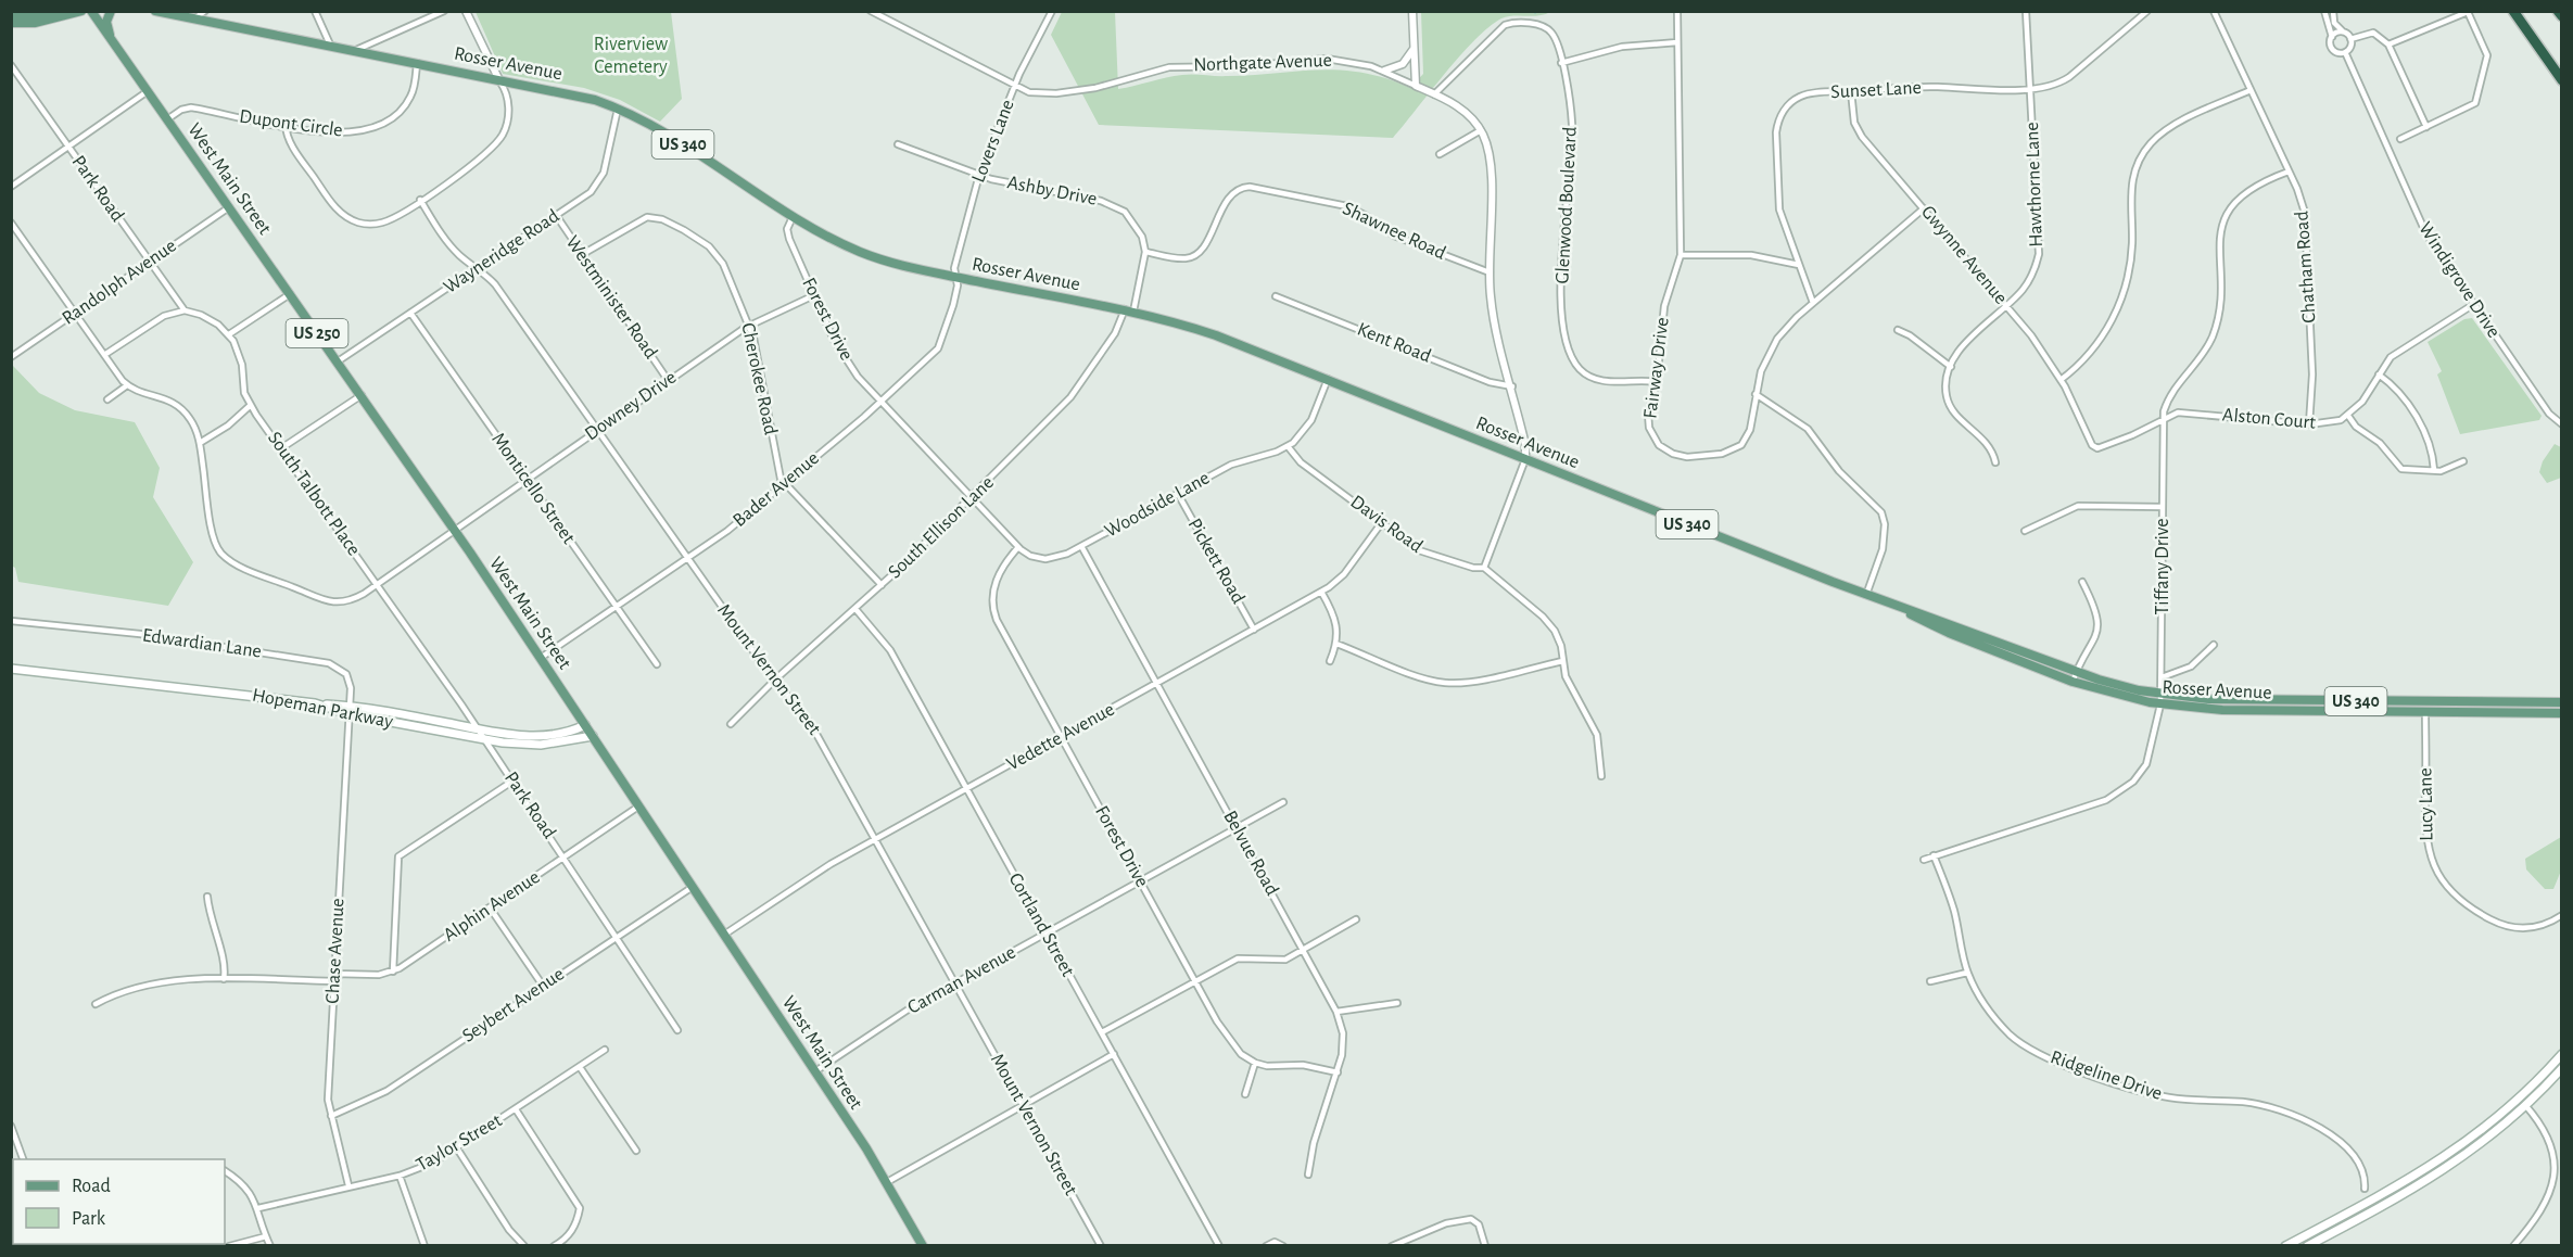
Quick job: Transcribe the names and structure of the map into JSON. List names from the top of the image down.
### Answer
{
  "streets": {
    "main road": [
      "Rosser Avenue",
      "US 340",
      "West Main Street",
      "US 250",
      "Hopeman Parkway"
    ],
    "street": [
      "Northgate Avenue",
      "Sunset Lane",
      "Dupont Circle",
      "Lovers Lane",
      "Hawthorne Lane",
      "Park Road",
      "Ashby Drive",
      "Glenwood Boulevard",
      "Shawnee Road",
      "Wayneridge Road",
      "Gwynne Avenue",
      "Chatham Road",
      "Windigrove Drive",
      "Randolph Avenue",
      "Westminister Road",
      "Forest Drive",
      "Kent Road",
      "Fairway Drive",
      "Cherokee Road",
      "Downey Drive",
      "Alston Court",
      "Monticello Street",
      "Bader Avenue",
      "South Talbott Place",
      "Woodside Lane",
      "Davis Road",
      "South Ellison Lane",
      "Pickett Road",
      "Tiffany Drive",
      "Edwardian Lane",
      "Mount Vernon Street",
      "Vedette Avenue",
      "Lucy Lane",
      "Belvue Road",
      "Alphin Avenue",
      "Cortland Street",
      "Chase Avenue",
      "Carman Avenue",
      "Seybert Avenue",
      "Ridgeline Drive",
      "Taylor Street"
    ]
  },
  "crossings": [
    ["Northgate Avenue", "Lovers Lane"],
    ["Northgate Avenue", "Glenwood Boulevard"],
    ["Rosser Avenue", "Dupont Circle"],
    ["Rosser Avenue", "Lovers Lane"],
    ["Rosser Avenue", "Wayneridge Road"],
    ["Rosser Avenue", "Forest Drive"],
    ["Rosser Avenue", "Bader Avenue"],
    ["Rosser Avenue", "Woodside Lane"],
    ["Rosser Avenue", "South Ellison Lane"],
    ["Rosser Avenue", "Tiffany Drive"],
    ["Rosser Avenue", "Lucy Lane"],
    ["Sunset Lane", "Hawthorne Lane"],
    ["Sunset Lane", "Gwynne Avenue"],
    ["Sunset Lane", "Fairway Drive"],
    ["Dupont Circle", "West Main Street"],
    ["Lovers Lane", "Ashby Drive"],
    ["Lovers Lane", "Bader Avenue"],
    ["West Main Street", "Wayneridge Road"],
    ["West Main Street", "Randolph Avenue"],
    ["West Main Street", "Downey Drive"],
    ["West Main Street", "Bader Avenue"],
    ["West Main Street", "Hopeman Parkway"],
    ["West Main Street", "Vedette Avenue"],
    ["West Main Street", "Alphin Avenue"],
    ["West Main Street", "Carman Avenue"],
    ["West Main Street", "Seybert Avenue"],
    ["Hawthorne Lane", "Gwynne Avenue"],
    ["Park Road", "Randolph Avenue"],
    ["Park Road", "Downey Drive"],
    ["Park Road", "South Talbott Place"],
    ["Park Road", "Hopeman Parkway"],
    ["Park Road", "Alphin Avenue"],
    ["Park Road", "Seybert Avenue"],
    ["Ashby Drive", "Shawnee Road"],
    ["Ashby Drive", "South Ellison Lane"],
    ["Glenwood Boulevard", "Fairway Drive"],
    ["Shawnee Road", "South Ellison Lane"],
    ["Wayneridge Road", "Westminister Road"],
    ["Wayneridge Road", "Monticello Street"],
    ["Wayneridge Road", "Mount Vernon Street"],
    ["Gwynne Avenue", "Fairway Drive"],
    ["Gwynne Avenue", "Alston Court"],
    ["Chatham Road", "Alston Court"],
    ["Chatham Road", "Tiffany Drive"],
    ["Westminister Road", "Cherokee Road"],
    ["Westminister Road", "Downey Drive"],
    ["Forest Drive", "Downey Drive"],
    ["Forest Drive", "Bader Avenue"],
    ["Forest Drive", "Woodside Lane"],
    ["Forest Drive", "South Ellison Lane"],
    ["Forest Drive", "Vedette Avenue"],
    ["Forest Drive", "Carman Avenue"],
    ["Cherokee Road", "Downey Drive"],
    ["Cherokee Road", "Bader Avenue"],
    ["Cherokee Road", "South Ellison Lane"],
    ["Downey Drive", "Monticello Street"],
    ["Downey Drive", "South Talbott Place"],
    ["Downey Drive", "Mount Vernon Street"],
    ["Alston Court", "Tiffany Drive"],
    ["Monticello Street", "Bader Avenue"],
    ["Bader Avenue", "Mount Vernon Street"],
    ["Woodside Lane", "Davis Road"],
    ["Woodside Lane", "South Ellison Lane"],
    ["Woodside Lane", "Pickett Road"],
    ["Woodside Lane", "Belvue Road"],
    ["Davis Road", "Vedette Avenue"],
    ["South Ellison Lane", "Mount Vernon Street"],
    ["South Ellison Lane", "Cortland Street"],
    ["Pickett Road", "Vedette Avenue"],
    ["Tiffany Drive", "Ridgeline Drive"],
    ["Edwardian Lane", "Hopeman Parkway"],
    ["Edwardian Lane", "Chase Avenue"],
    ["Mount Vernon Street", "Vedette Avenue"],
    ["Mount Vernon Street", "Carman Avenue"],
    ["Hopeman Parkway", "Chase Avenue"],
    ["Vedette Avenue", "Belvue Road"],
    ["Vedette Avenue", "Cortland Street"],
    ["Belvue Road", "Carman Avenue"],
    ["Alphin Avenue", "Chase Avenue"],
    ["Cortland Street", "Carman Avenue"],
    ["Chase Avenue", "Seybert Avenue"],
    ["Chase Avenue", "Taylor Street"]
  ],
  "parks": ["Riverview Cemetery"],
  "legend": ["Road", "Park"]
}
